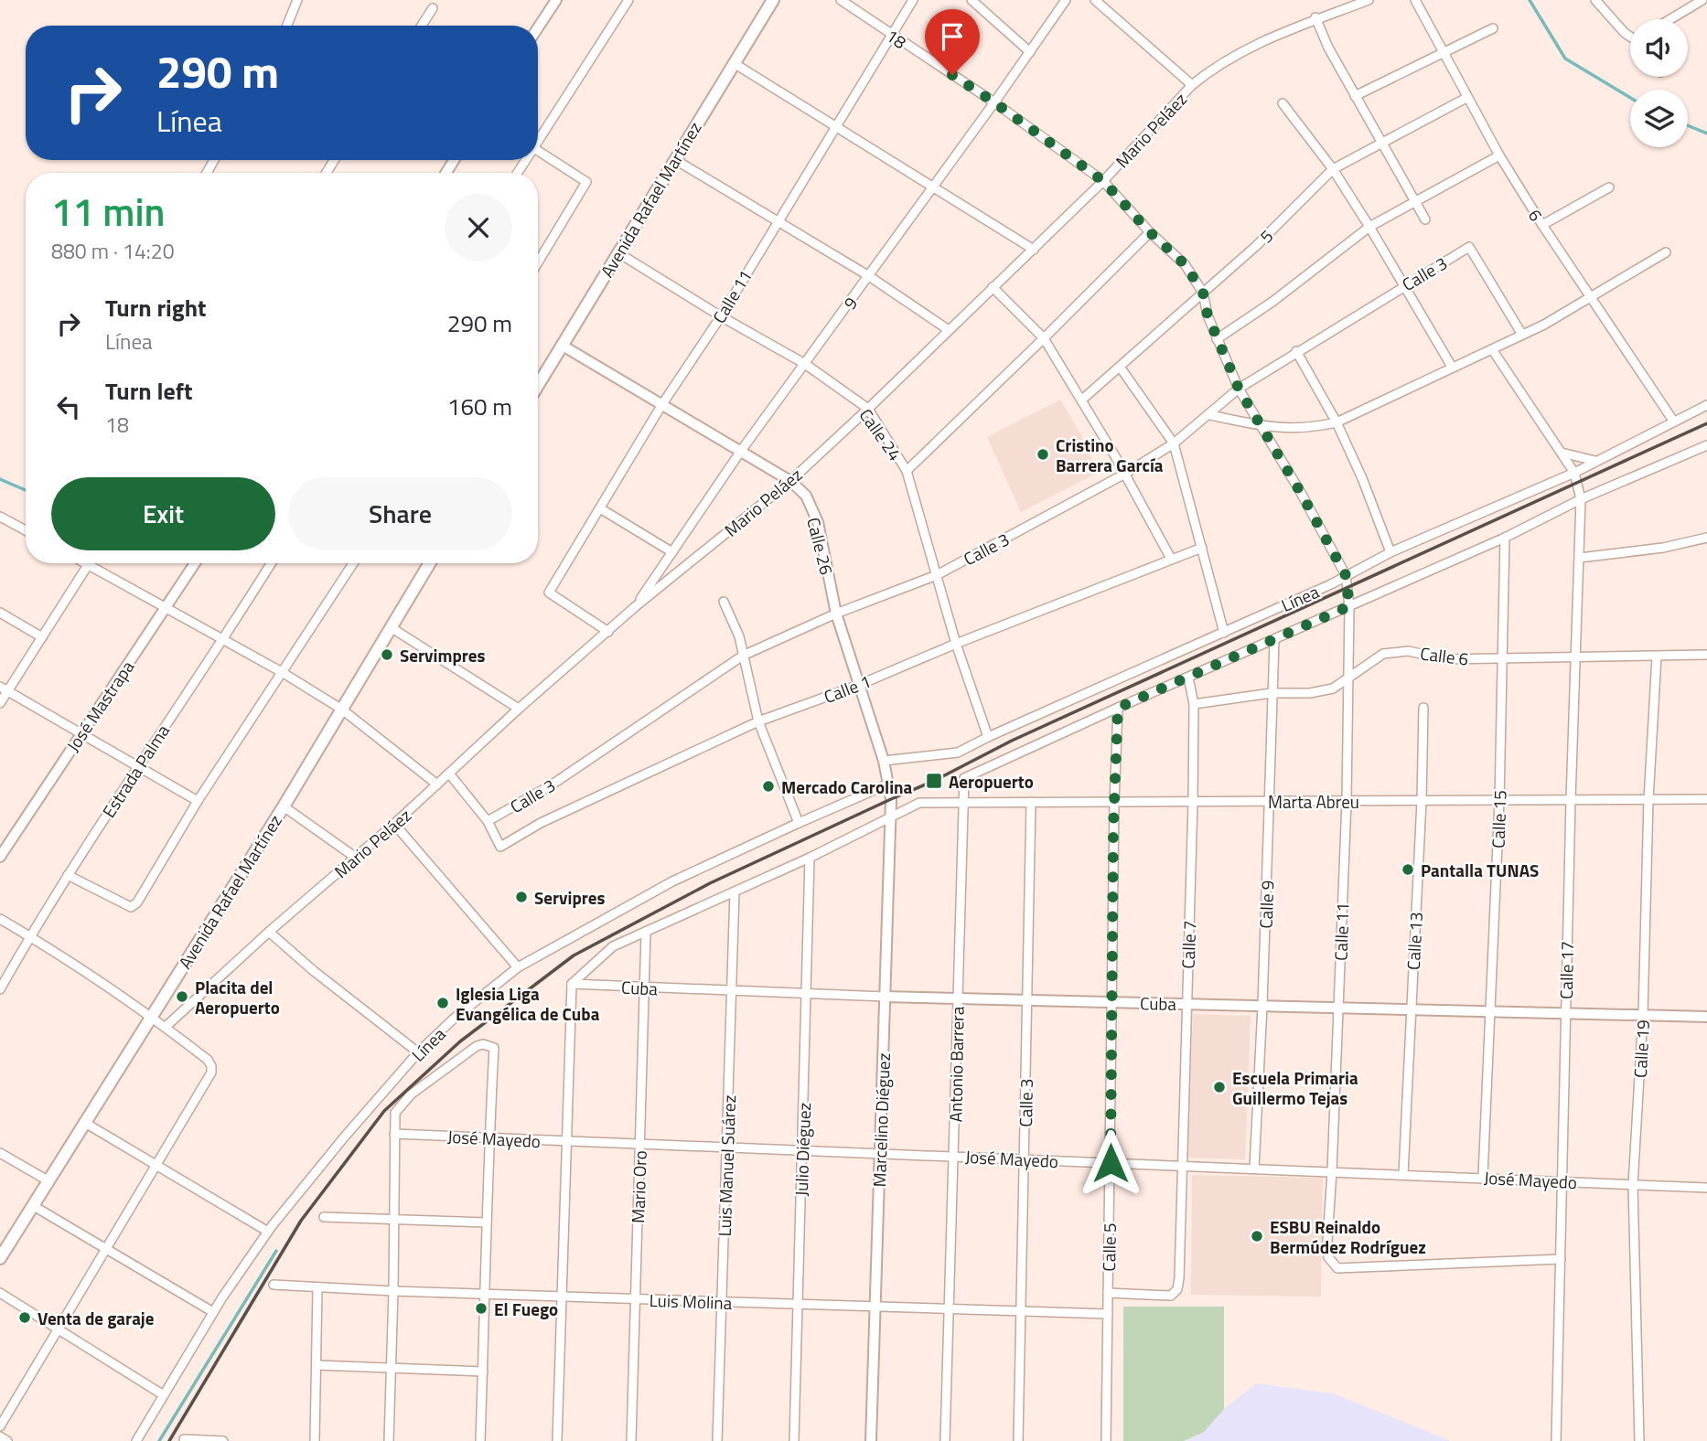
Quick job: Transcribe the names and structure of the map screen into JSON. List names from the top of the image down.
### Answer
{
  "streets": {
    "main road": ["Avenida Rafael Martínez"],
    "street": [
      "18",
      "Mario Peláez",
      "6",
      "5",
      "Calle 3",
      "Calle 11",
      "9",
      "Calle 24",
      "Calle 26",
      "Línea",
      "Calle 6",
      "Calle 1",
      "José Mastrapa",
      "Estrada Palma",
      "Marta Abreu",
      "Calle 15",
      "Calle 9",
      "Calle 13",
      "Calle 7",
      "Calle 17",
      "Cuba",
      "Calle 19",
      "Antonio Barrera",
      "Marcelino Diéguez",
      "José Mayedo",
      "Julio Diéguez",
      "Luis Manuel Suárez",
      "Mario Oro",
      "Calle 5",
      "Luis Molina"
    ]
  },
  "crossings": [
    ["18", "Mario Peláez"],
    ["18", "5"],
    ["18", "Calle 3"],
    ["18", "Calle 11"],
    ["18", "9"],
    ["18", "Línea"],
    ["Mario Peláez", "Calle 11"],
    ["Mario Peláez", "9"],
    ["Mario Peláez", "Calle 24"],
    ["Mario Peláez", "Calle 26"],
    ["Avenida Rafael Martínez", "Calle 24"],
    ["Avenida Rafael Martínez", "Calle 26"],
    ["6", "5"],
    ["6", "Línea"],
    ["Calle 3", "Calle 24"],
    ["Calle 3", "Calle 26"],
    ["Calle 3", "Calle 1"],
    ["Calle 3", "Marta Abreu"],
    ["Calle 3", "Cuba"],
    ["Calle 3", "José Mayedo"],
    ["Calle 3", "Luis Molina"],
    ["Calle 11", "Calle 24"],
    ["Calle 11", "Calle 26"],
    ["Calle 11", "Línea"],
    ["Calle 11", "Calle 6"],
    ["Calle 11", "Marta Abreu"],
    ["Calle 11", "Calle 17"],
    ["Calle 11", "Cuba"],
    ["Calle 11", "José Mayedo"],
    ["9", "Calle 24"],
    ["9", "Calle 26"],
    ["Calle 24", "Línea"],
    ["Calle 24", "Calle 1"],
    ["Calle 26", "Línea"],
    ["Calle 26", "Calle 1"],
    ["Calle 26", "Marcelino Diéguez"],
    ["Línea", "Marta Abreu"],
    ["Línea", "Calle 15"],
    ["Línea", "Calle 9"],
    ["Línea", "Calle 7"],
    ["Línea", "Calle 17"],
    ["Línea", "Antonio Barrera"],
    ["Línea", "José Mayedo"],
    ["Línea", "Calle 5"],
    ["Línea", "Luis Molina"],
    ["Calle 6", "Calle 15"],
    ["Calle 6", "Calle 9"],
    ["Calle 6", "Calle 7"],
    ["Calle 6", "Calle 17"],
    ["Calle 6", "Calle 19"],
    ["Marta Abreu", "Calle 15"],
    ["Marta Abreu", "Calle 9"],
    ["Marta Abreu", "Calle 13"],
    ["Marta Abreu", "Calle 7"],
    ["Marta Abreu", "Calle 17"],
    ["Marta Abreu", "Calle 19"],
    ["Marta Abreu", "Antonio Barrera"],
    ["Marta Abreu", "Marcelino Diéguez"],
    ["Marta Abreu", "Calle 5"],
    ["Calle 15", "Cuba"],
    ["Calle 15", "José Mayedo"],
    ["Calle 9", "Cuba"],
    ["Calle 9", "José Mayedo"],
    ["Calle 13", "Cuba"],
    ["Calle 13", "José Mayedo"],
    ["Calle 7", "Cuba"],
    ["Calle 7", "José Mayedo"],
    ["Calle 7", "Calle 5"],
    ["Calle 17", "Cuba"],
    ["Calle 17", "José Mayedo"],
    ["Cuba", "Calle 19"],
    ["Cuba", "Antonio Barrera"],
    ["Cuba", "Marcelino Diéguez"],
    ["Cuba", "Julio Diéguez"],
    ["Cuba", "Luis Manuel Suárez"],
    ["Cuba", "Mario Oro"],
    ["Cuba", "Calle 5"],
    ["Calle 19", "José Mayedo"],
    ["Antonio Barrera", "José Mayedo"],
    ["Antonio Barrera", "Luis Molina"],
    ["Marcelino Diéguez", "José Mayedo"],
    ["Marcelino Diéguez", "Luis Molina"],
    ["José Mayedo", "Julio Diéguez"],
    ["José Mayedo", "Luis Manuel Suárez"],
    ["José Mayedo", "Mario Oro"],
    ["José Mayedo", "Calle 5"],
    ["Julio Diéguez", "Luis Molina"],
    ["Luis Manuel Suárez", "Luis Molina"],
    ["Mario Oro", "Luis Molina"],
    ["Calle 5", "Luis Molina"]
  ],
  "places": {
    "other": [
      "Cristino Barrera García",
      "Servimpres",
      "Mercado Carolina",
      "Pantalla TUNAS",
      "Servipres",
      "Placita del Aeropuerto",
      "Iglesia Liga Evangélica de Cuba",
      "Escuela Primaria Guillermo Tejas",
      "ESBU Reinaldo Bermúdez Rodríguez",
      "El Fuego",
      "Venta de garaje"
    ],
    "transit": ["Aeropuerto"]
  },
  "page": {
    "turn": ["290 m", "Línea"],
    "heading": ["11 min", "880 m · 14:20"],
    "list": [
      {
        "name": "Turn right",
        "note": "Línea",
        "value": "290 m"
      },
      {
        "name": "Turn left",
        "note": "18",
        "value": "160 m"
      }
    ],
    "buttons": ["Exit", "Share"]
  }
}
